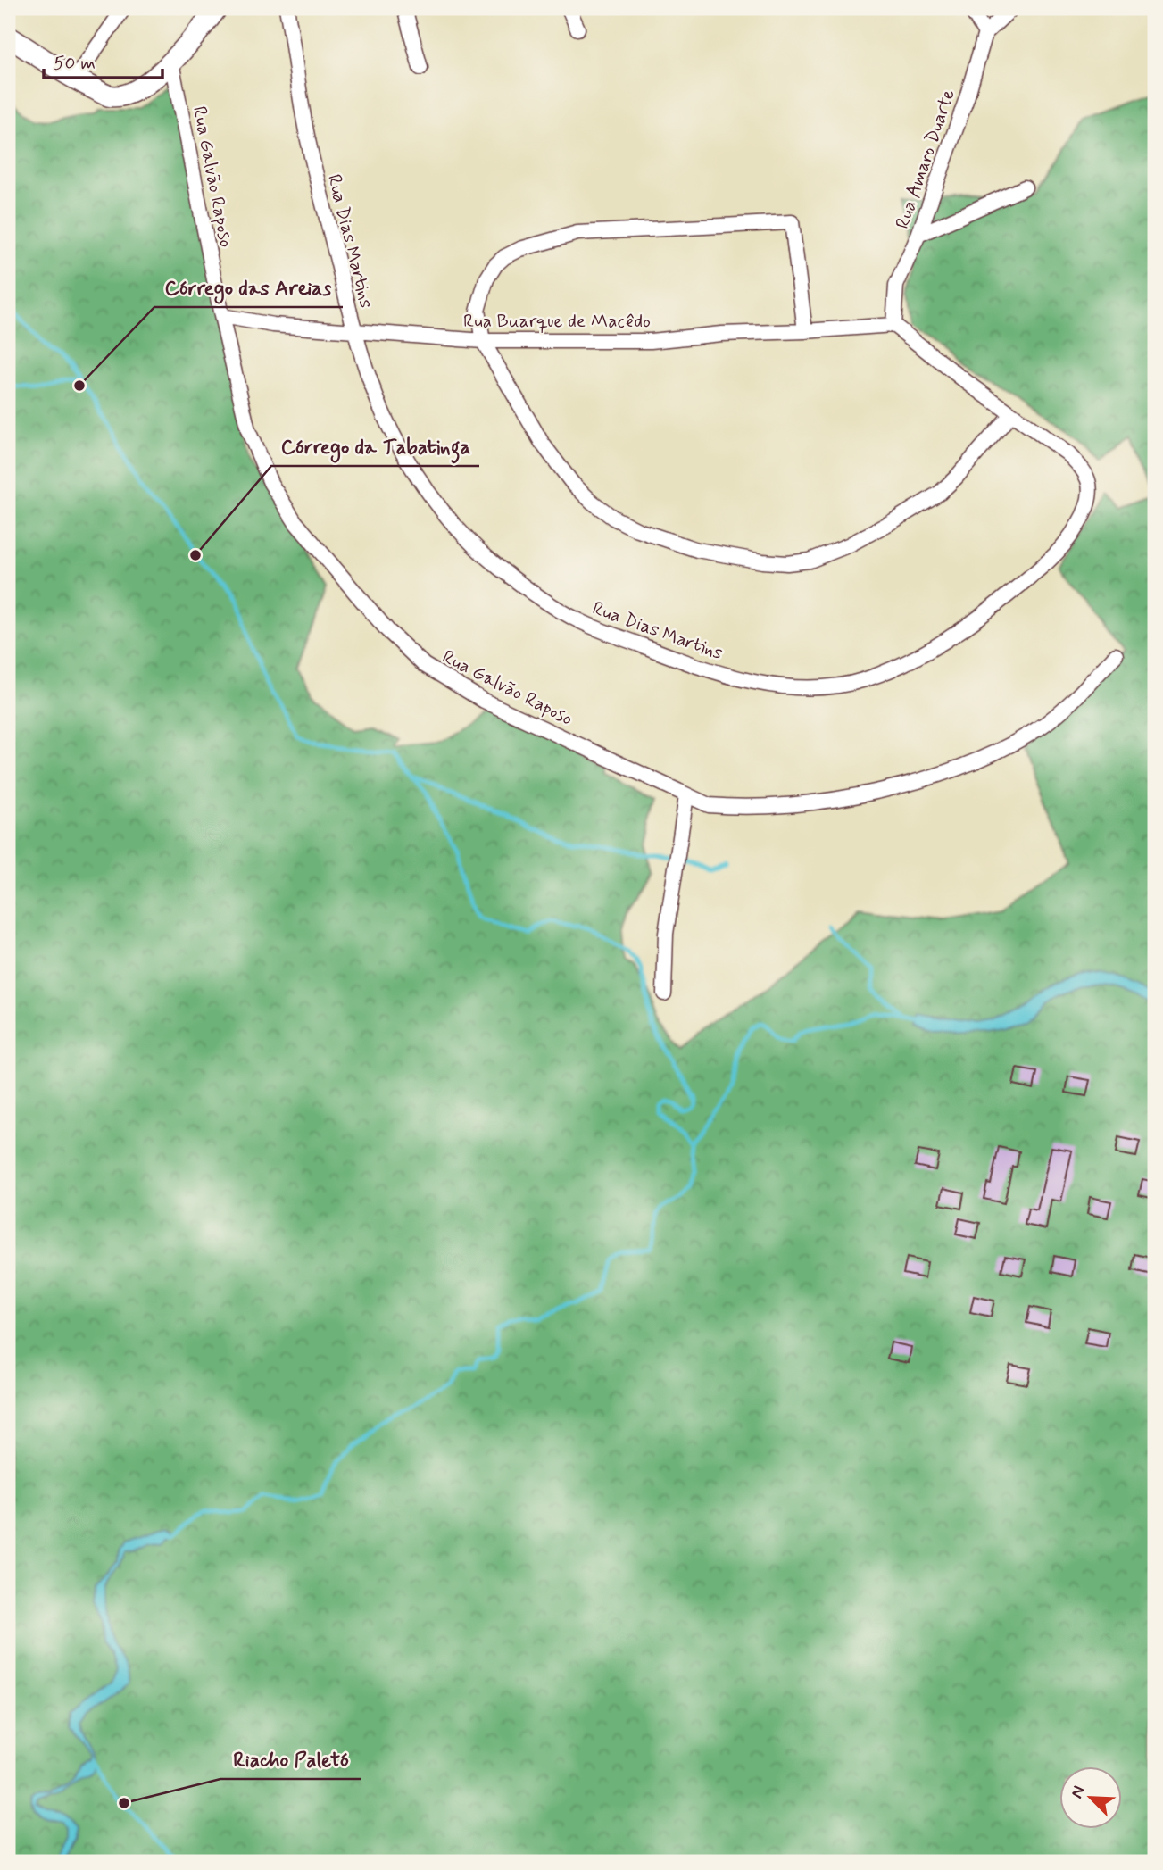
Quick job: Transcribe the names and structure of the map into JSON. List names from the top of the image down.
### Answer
{
  "streets": {
    "street": [
      "Rua Amaro Duarte",
      "Rua Galvão Raposo",
      "Rua Dias Martins",
      "Rua Buarque de Macêdo"
    ]
  },
  "crossings": [
    ["Rua Amaro Duarte", "Rua Dias Martins"],
    ["Rua Amaro Duarte", "Rua Buarque de Macêdo"],
    ["Rua Galvão Raposo", "Rua Buarque de Macêdo"],
    ["Rua Dias Martins", "Rua Buarque de Macêdo"]
  ],
  "places": ["Córrego das Areias", "Córrego da Tabatinga", "Riacho Paletó"],
  "scale_bar": "50 m",
  "north": "top left"
}
